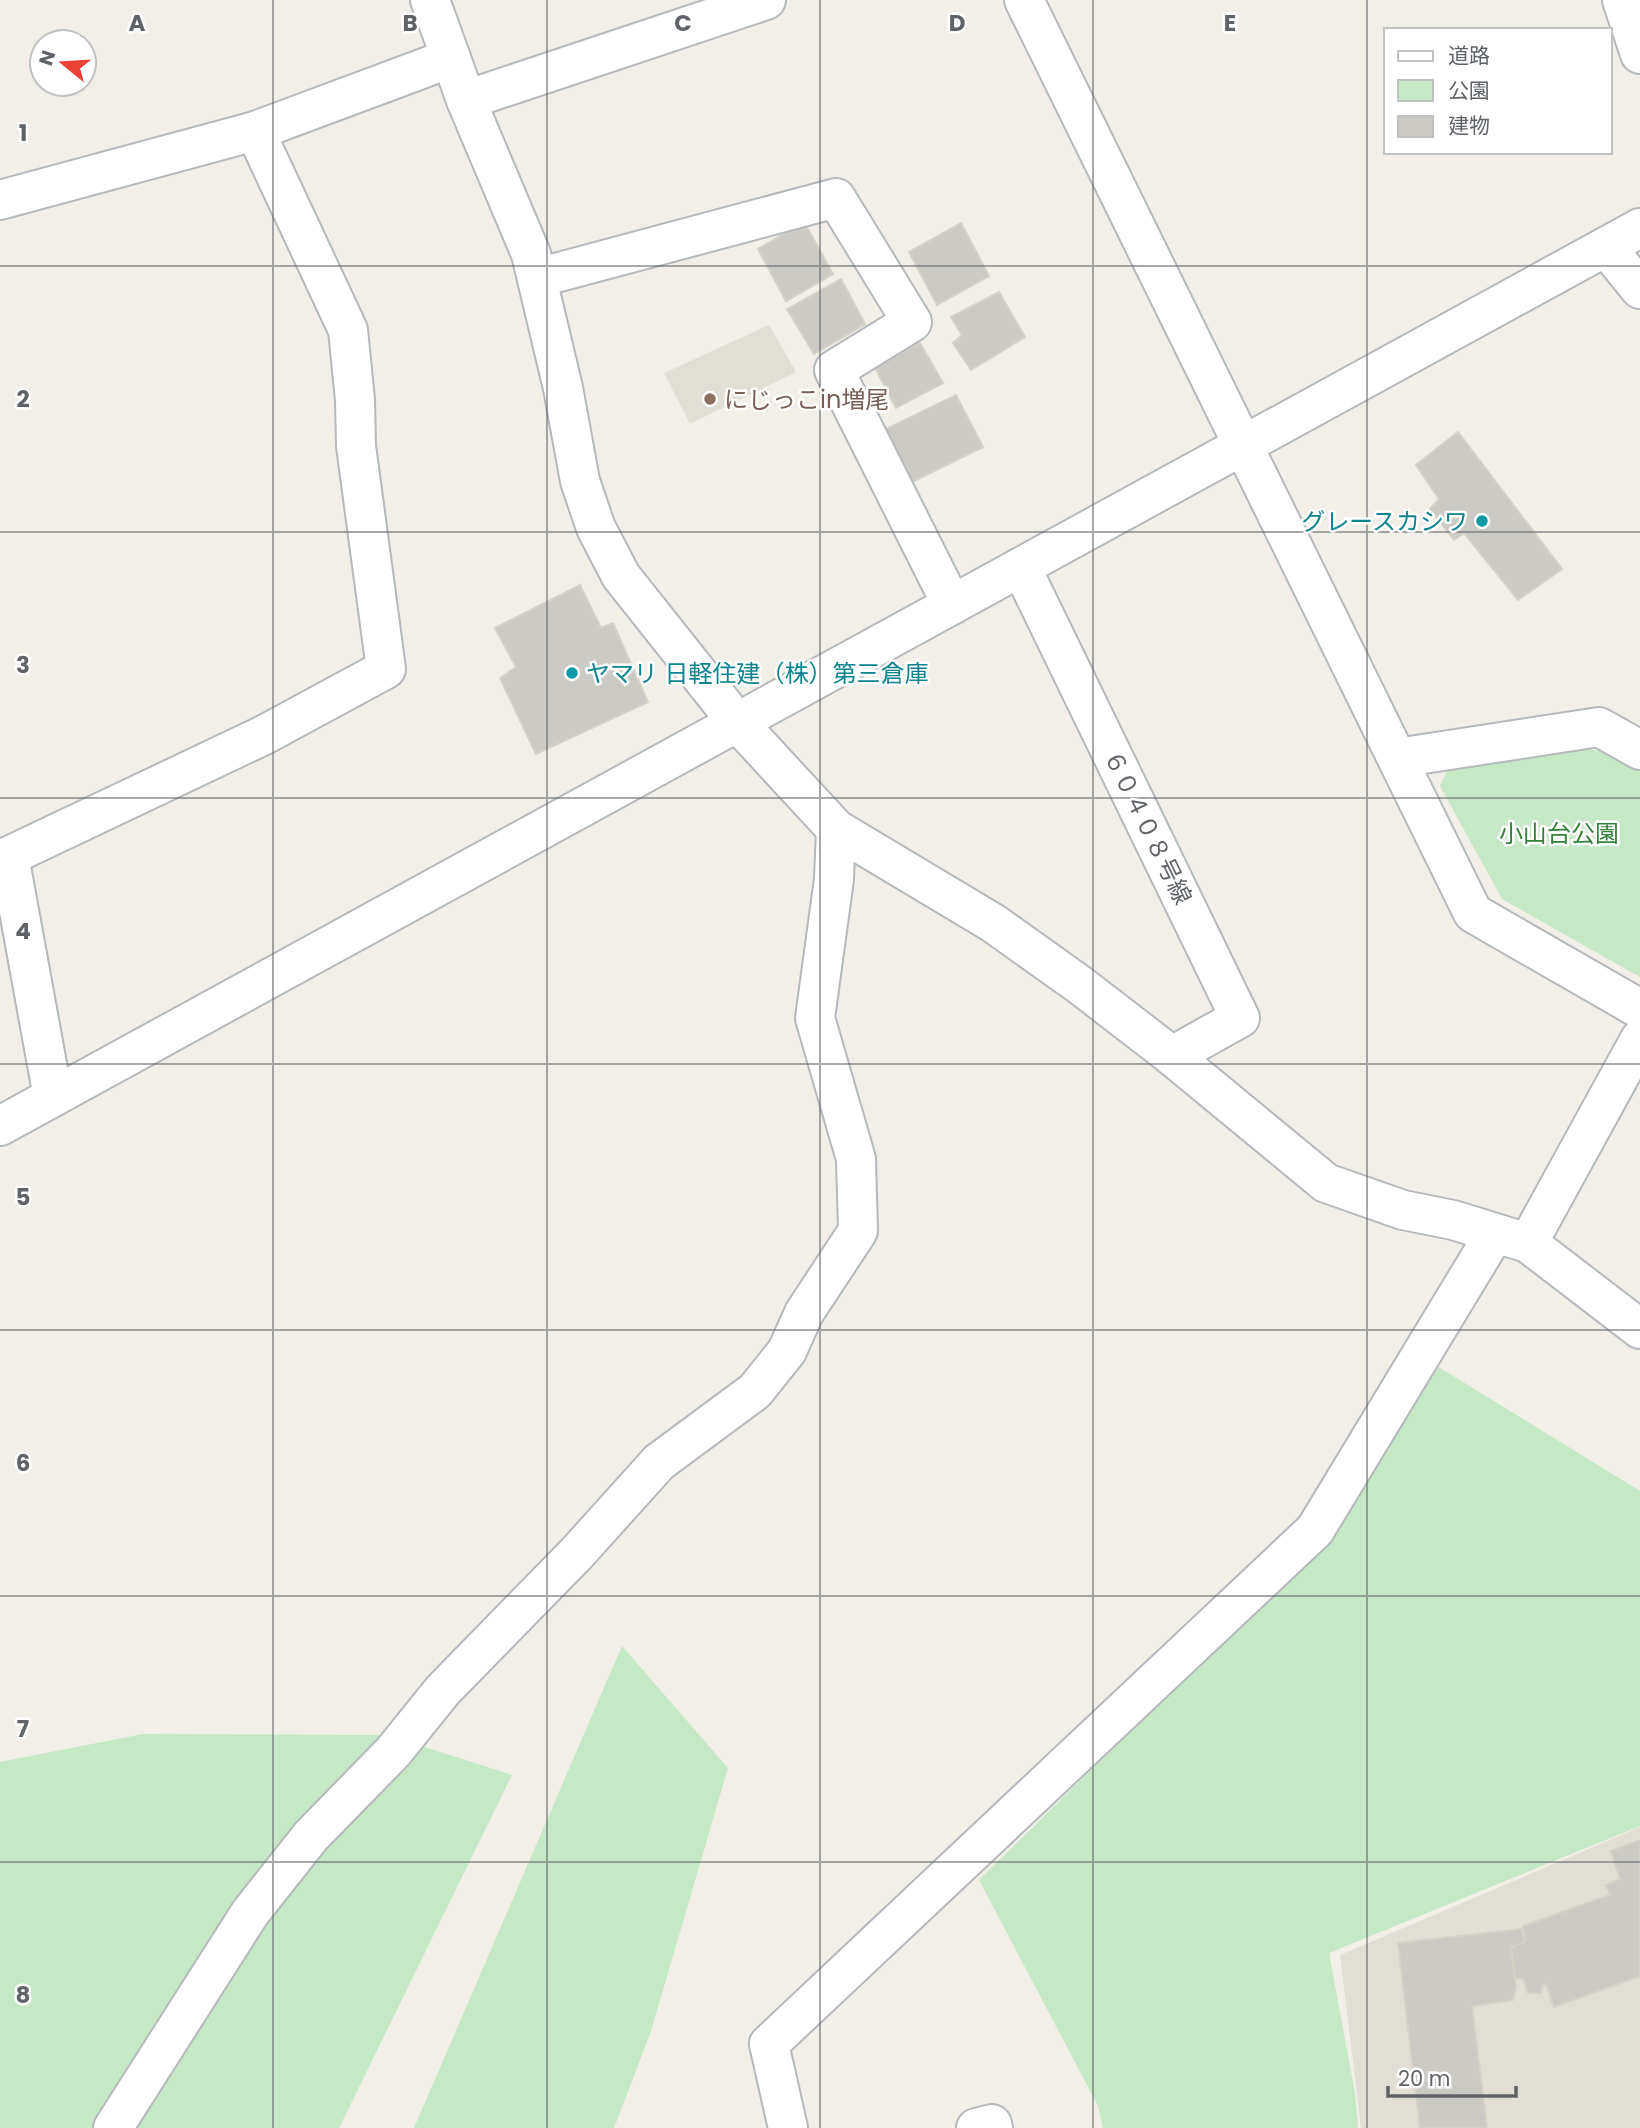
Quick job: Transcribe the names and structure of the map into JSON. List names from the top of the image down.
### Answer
{
  "streets": {
    "street": ["６０４０８号線"]
  },
  "parks": ["小山台公園"],
  "places": ["にじっこin増尾", "グレースカシワ", "ヤマリ 日軽住建（株）第三倉庫"],
  "legend": ["道路", "公園", "建物"],
  "scale_bar": "20 m",
  "north": "left",
  "grid": {
    "columns": [
      "A",
      "B",
      "C",
      "D",
      "E"
    ],
    "rows": [
      "1",
      "2",
      "3",
      "4",
      "5",
      "6",
      "7",
      "8"
    ]
  }
}
